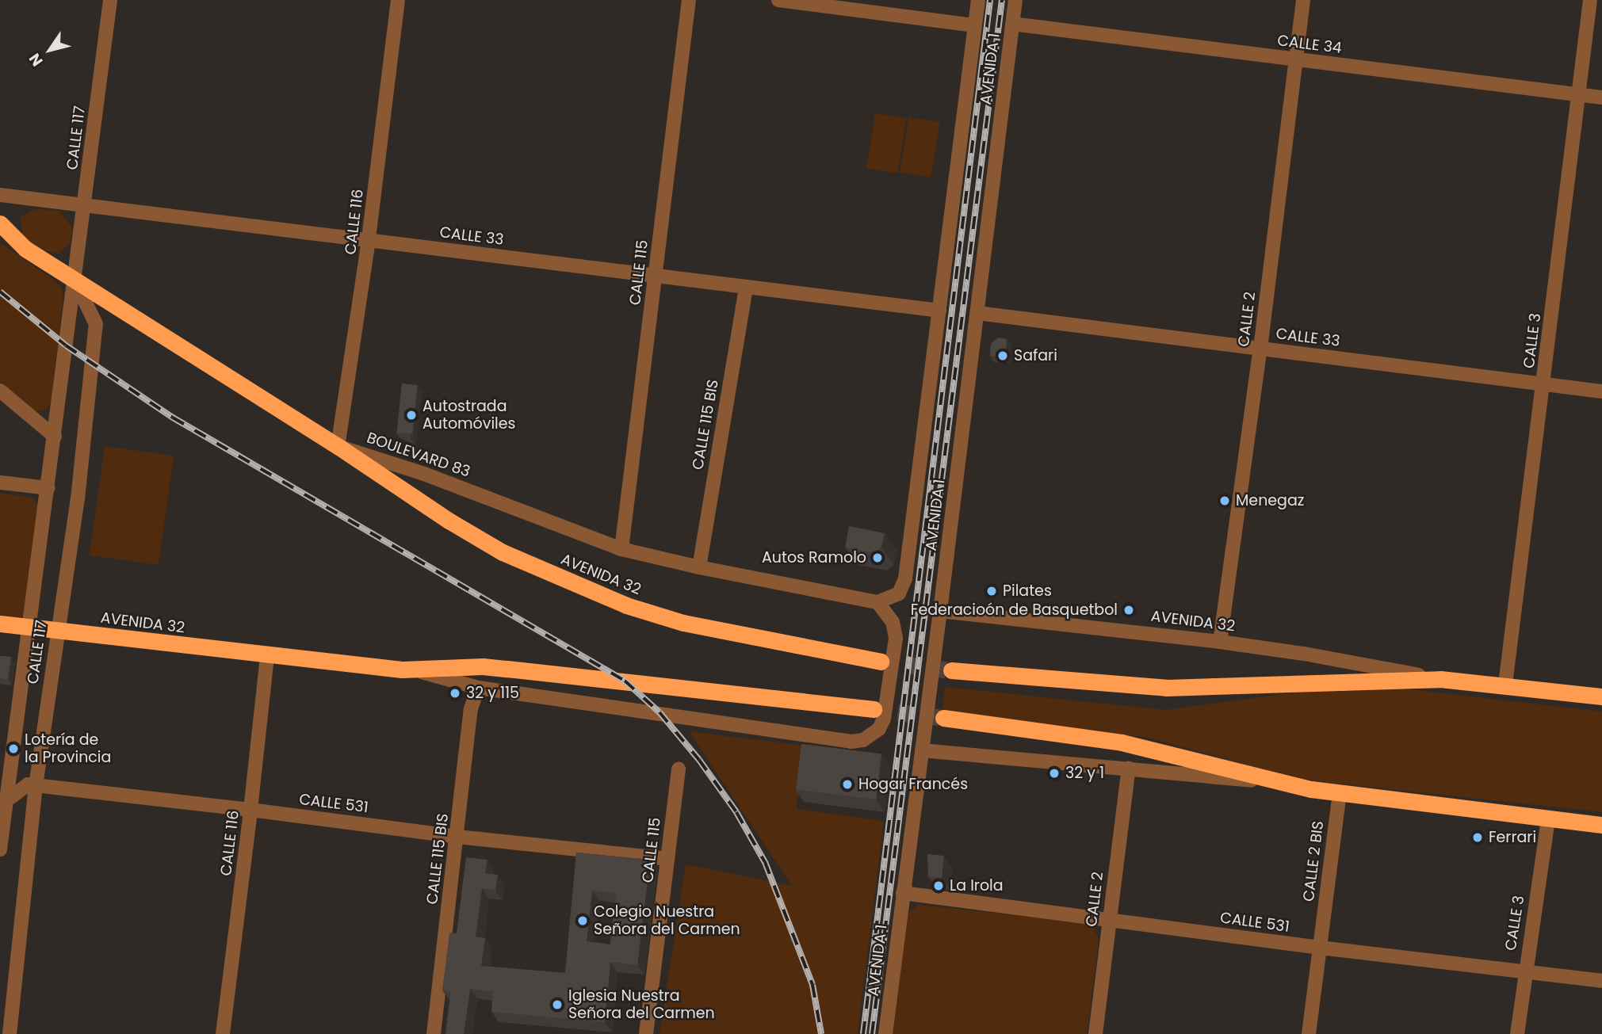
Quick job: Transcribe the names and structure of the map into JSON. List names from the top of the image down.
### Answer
{
  "streets": {
    "highway": ["BOULEVARD 83", "AVENIDA 32"],
    "street": [
      "CALLE 34",
      "AVENIDA 1",
      "CALLE 117",
      "CALLE 116",
      "CALLE 33",
      "CALLE 115",
      "CALLE 2",
      "CALLE 3",
      "CALLE 115 BIS",
      "CALLE 531",
      "CALLE 2 BIS"
    ]
  },
  "crossings": [
    ["CALLE 34", "AVENIDA 1"],
    ["CALLE 34", "CALLE 2"],
    ["CALLE 34", "CALLE 3"],
    ["AVENIDA 1", "CALLE 33"],
    ["AVENIDA 1", "BOULEVARD 83"],
    ["AVENIDA 1", "AVENIDA 32"],
    ["AVENIDA 1", "CALLE 531"],
    ["CALLE 117", "CALLE 33"],
    ["CALLE 117", "BOULEVARD 83"],
    ["CALLE 117", "AVENIDA 32"],
    ["CALLE 117", "CALLE 531"],
    ["CALLE 116", "CALLE 33"],
    ["CALLE 116", "BOULEVARD 83"],
    ["CALLE 116", "AVENIDA 32"],
    ["CALLE 116", "CALLE 531"],
    ["CALLE 33", "CALLE 115"],
    ["CALLE 33", "CALLE 2"],
    ["CALLE 33", "CALLE 3"],
    ["CALLE 33", "CALLE 115 BIS"],
    ["CALLE 115", "BOULEVARD 83"],
    ["CALLE 115", "CALLE 531"],
    ["CALLE 2", "AVENIDA 32"],
    ["CALLE 2", "CALLE 531"],
    ["CALLE 3", "AVENIDA 32"],
    ["CALLE 3", "CALLE 531"],
    ["CALLE 115 BIS", "BOULEVARD 83"],
    ["CALLE 115 BIS", "AVENIDA 32"],
    ["CALLE 115 BIS", "CALLE 531"],
    ["BOULEVARD 83", "AVENIDA 32"],
    ["CALLE 531", "CALLE 2 BIS"]
  ],
  "places": [
    "Safari",
    "Autostrada Automóviles",
    "Menegaz",
    "Autos Ramolo",
    "Pilates",
    "Federacioón de Basquetbol",
    "32 y 115",
    "Lotería de la Provincia",
    "32 y 1",
    "Hogar Francés",
    "Ferrari",
    "La Irola",
    "Colegio Nuestra Señora del Carmen",
    "Iglesia Nuestra Señora del Carmen"
  ],
  "north": "bottom left"
}
